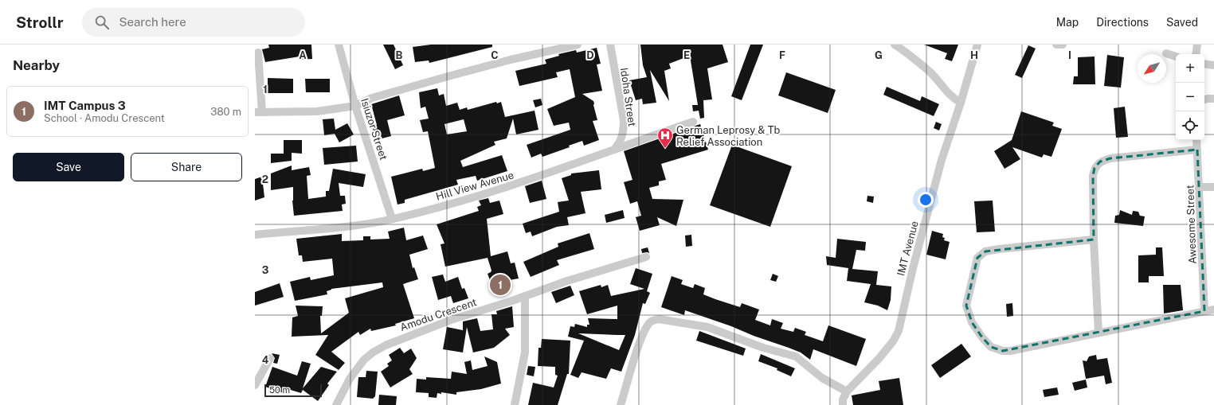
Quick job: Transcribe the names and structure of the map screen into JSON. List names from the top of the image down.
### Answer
{
  "streets": {
    "street": [
      "Idoha Street",
      "Isiuzor Street",
      "Hill View Avenue",
      "Awesome Street",
      "IMT Avenue",
      "Amodu Crescent"
    ]
  },
  "crossings": [
    ["Idoha Street", "Hill View Avenue"],
    ["Isiuzor Street", "Hill View Avenue"]
  ],
  "places": {
    "hospital": ["German Leprosy & Tb Relief Association"]
  },
  "scale_bar": "50 m",
  "north": "bottom left",
  "page": {
    "header": "Strollr",
    "search": "Search here",
    "nav": ["Map", "Directions", "Saved"],
    "heading": "Nearby",
    "map_buttons": ["+", "−"],
    "list": [
      {
        "mark": "1",
        "name": "IMT Campus 3",
        "note": "School · Amodu Crescent",
        "value": "380 m"
      }
    ],
    "buttons": ["Save", "Share"],
    "pins": "1",
    "scale": "50 m"
  },
  "grid": {
    "columns": [
      "A",
      "B",
      "C",
      "D",
      "E",
      "F",
      "G",
      "H",
      "I"
    ],
    "rows": [
      "1",
      "2",
      "3",
      "4"
    ]
  }
}
